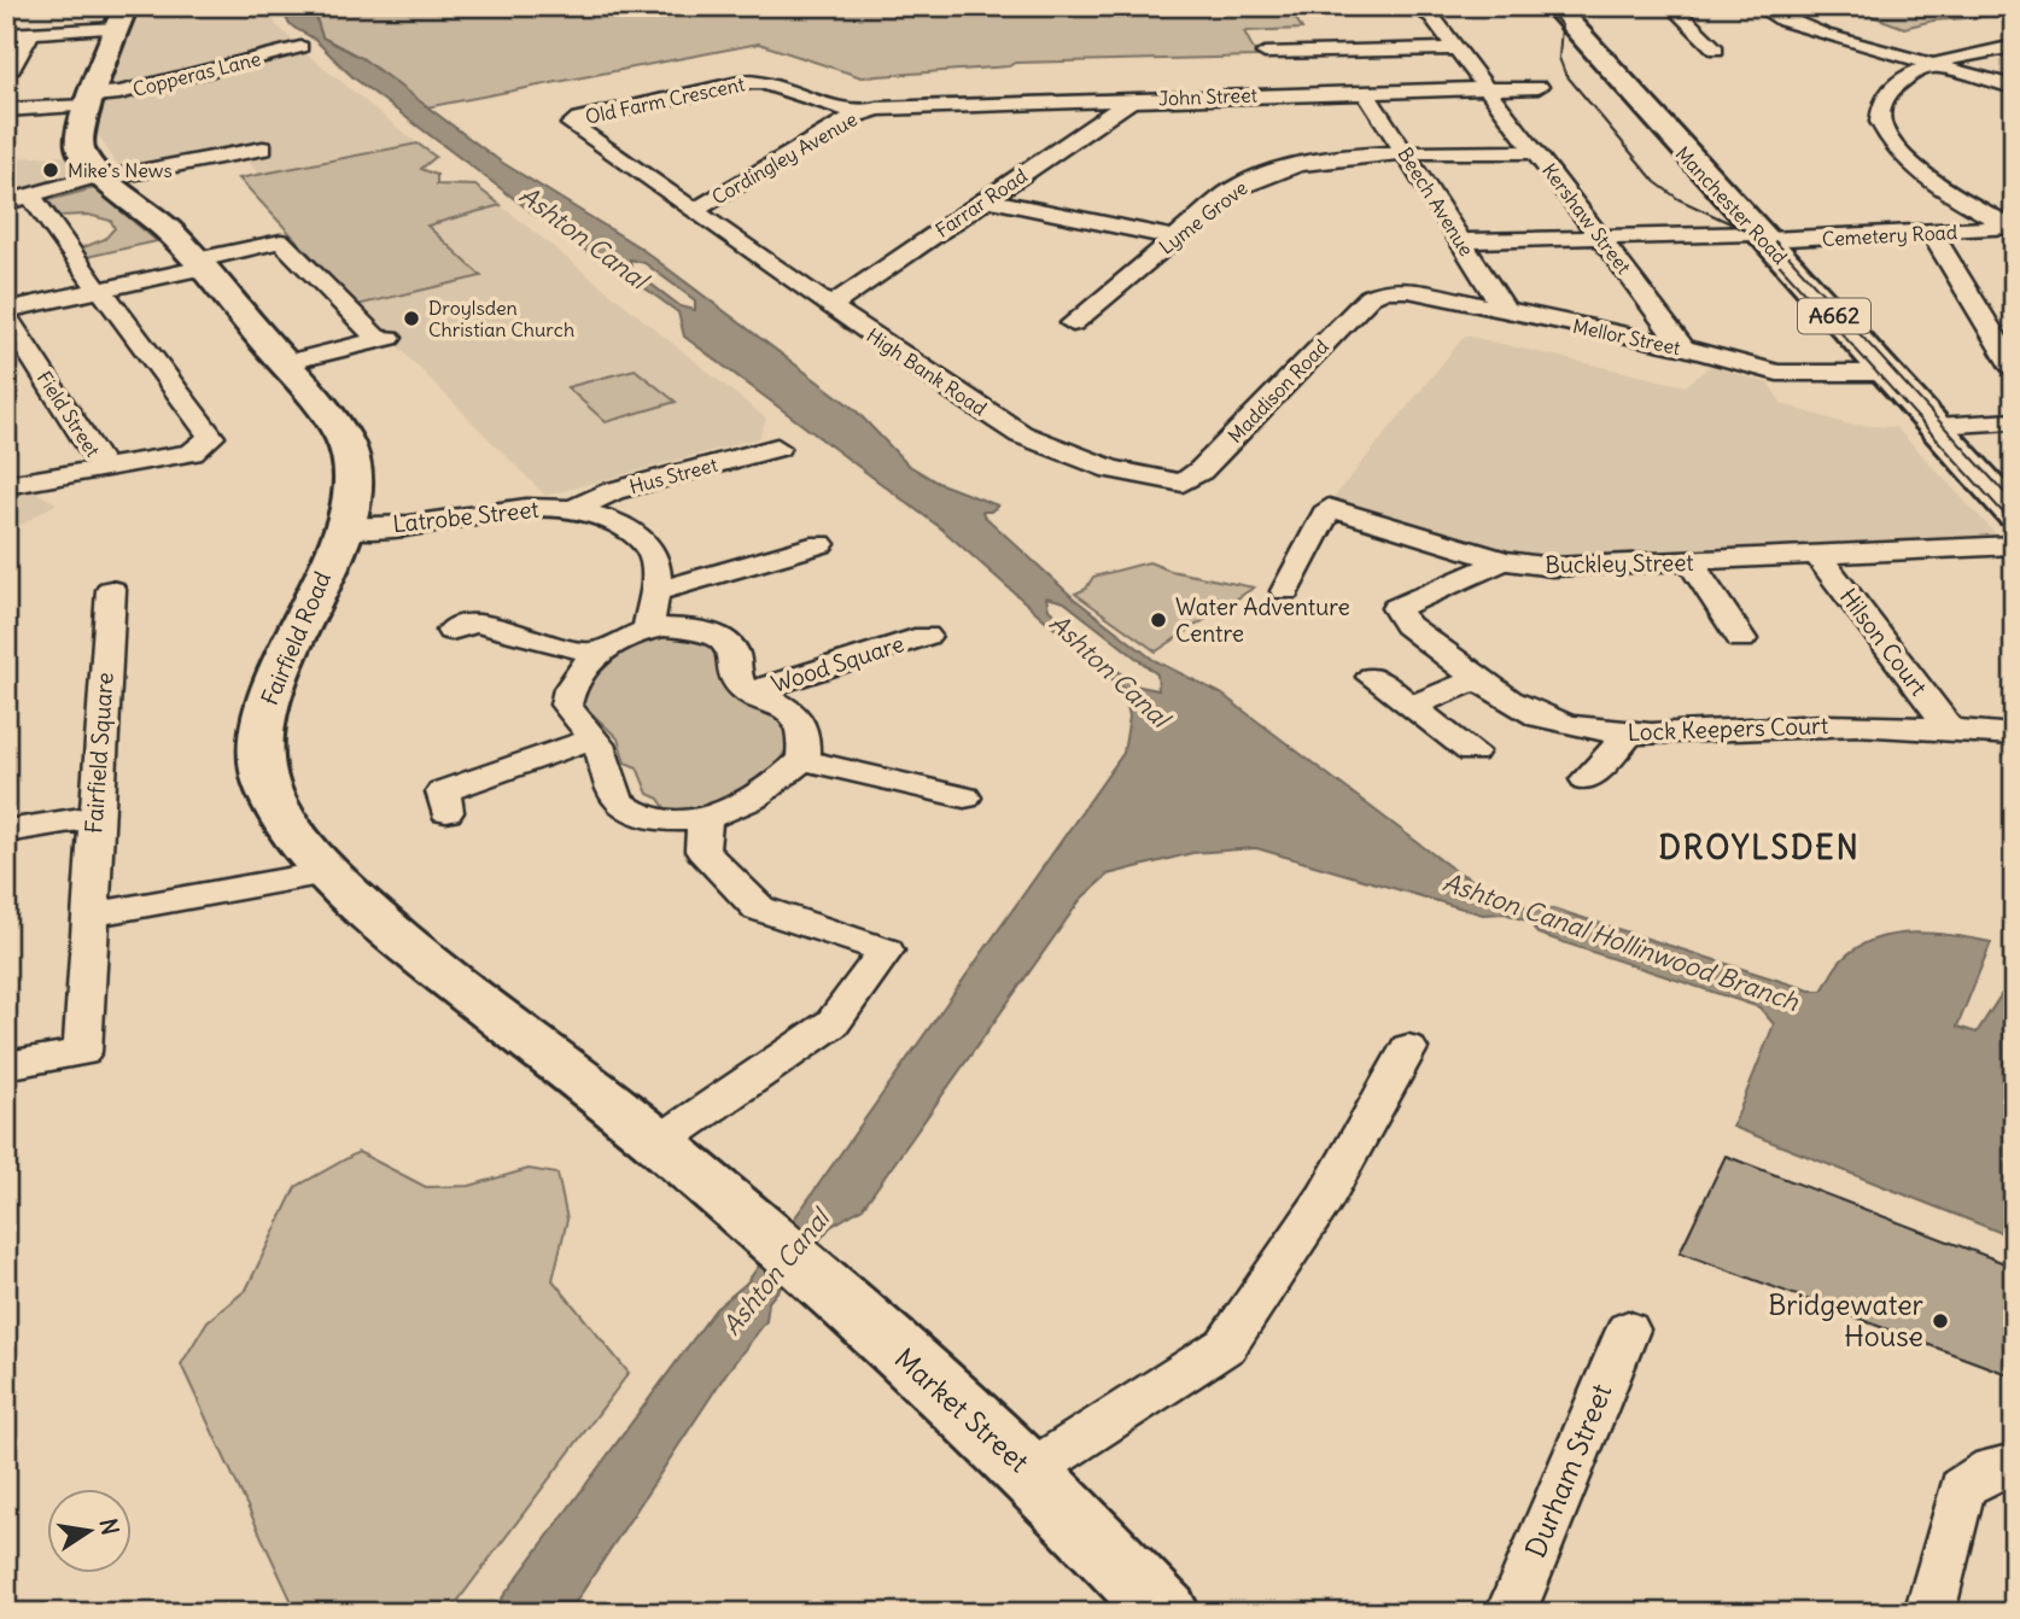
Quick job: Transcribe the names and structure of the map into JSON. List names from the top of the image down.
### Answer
{
  "streets": {
    "street": [
      "Copperas Lane",
      "John Street",
      "Old Farm Crescent",
      "Cordingley Avenue",
      "Beech Avenue",
      "Farrar Road",
      "Manchester Road",
      "Lyme Grove",
      "Kershaw Street",
      "Cemetery Road",
      "A662",
      "Mellor Street",
      "High Bank Road",
      "Maddison Road",
      "Field Street",
      "Hus Street",
      "Latrobe Street",
      "Buckley Street",
      "Fairfield Road",
      "Hilson Court",
      "Wood Square",
      "Lock Keepers Court",
      "Fairfield Square",
      "Market Street",
      "Durham Street"
    ]
  },
  "crossings": [
    ["Copperas Lane", "Fairfield Road"],
    ["John Street", "Old Farm Crescent"],
    ["John Street", "Cordingley Avenue"],
    ["John Street", "Beech Avenue"],
    ["John Street", "Farrar Road"],
    ["John Street", "Kershaw Street"],
    ["Old Farm Crescent", "Cordingley Avenue"],
    ["Old Farm Crescent", "High Bank Road"],
    ["Cordingley Avenue", "High Bank Road"],
    ["Beech Avenue", "Lyme Grove"],
    ["Beech Avenue", "Cemetery Road"],
    ["Beech Avenue", "Mellor Street"],
    ["Farrar Road", "High Bank Road"],
    ["Manchester Road", "Cemetery Road"],
    ["Manchester Road", "Mellor Street"],
    ["Lyme Grove", "Kershaw Street"],
    ["Kershaw Street", "Cemetery Road"],
    ["Kershaw Street", "Mellor Street"],
    ["Mellor Street", "Maddison Road"],
    ["High Bank Road", "Maddison Road"],
    ["Hus Street", "Latrobe Street"],
    ["Latrobe Street", "Fairfield Road"],
    ["Latrobe Street", "Wood Square"],
    ["Buckley Street", "Hilson Court"],
    ["Buckley Street", "Lock Keepers Court"],
    ["Fairfield Road", "Market Street"],
    ["Hilson Court", "Lock Keepers Court"]
  ],
  "districts": ["DROYLSDEN"],
  "water": ["Ashton Canal", "Ashton Canal Hollinwood Branch"],
  "places": [
    "Mike's News",
    "Droylsden Christian Church",
    "Water Adventure Centre",
    "Bridgewater House"
  ],
  "north": "right"
}
